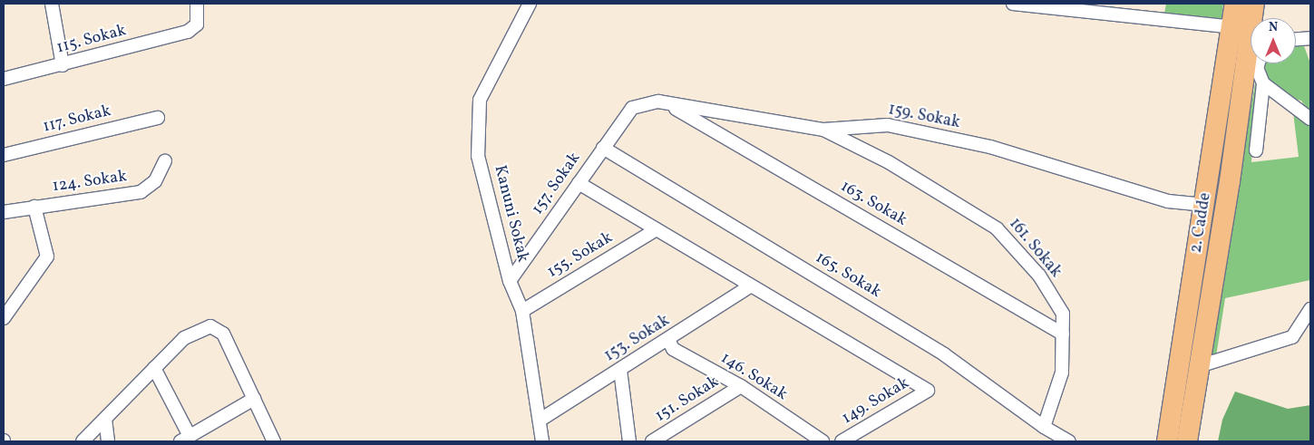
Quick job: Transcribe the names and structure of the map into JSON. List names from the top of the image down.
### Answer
{
  "streets": {
    "main road": ["2. Cadde"],
    "street": [
      "115. Sokak",
      "159. Sokak",
      "117. Sokak",
      "124. Sokak",
      "157. Sokak",
      "163. Sokak",
      "Kanuni Sokak",
      "161. Sokak",
      "155. Sokak",
      "165. Sokak",
      "153. Sokak",
      "146. Sokak",
      "151. Sokak",
      "149. Sokak"
    ]
  },
  "crossings": [
    ["159. Sokak", "157. Sokak"],
    ["159. Sokak", "163. Sokak"],
    ["159. Sokak", "2. Cadde"],
    ["159. Sokak", "161. Sokak"],
    ["157. Sokak", "Kanuni Sokak"],
    ["157. Sokak", "165. Sokak"],
    ["163. Sokak", "161. Sokak"],
    ["Kanuni Sokak", "155. Sokak"],
    ["Kanuni Sokak", "153. Sokak"],
    ["161. Sokak", "165. Sokak"],
    ["153. Sokak", "146. Sokak"],
    ["153. Sokak", "149. Sokak"],
    ["146. Sokak", "151. Sokak"]
  ],
  "north": "top"
}
